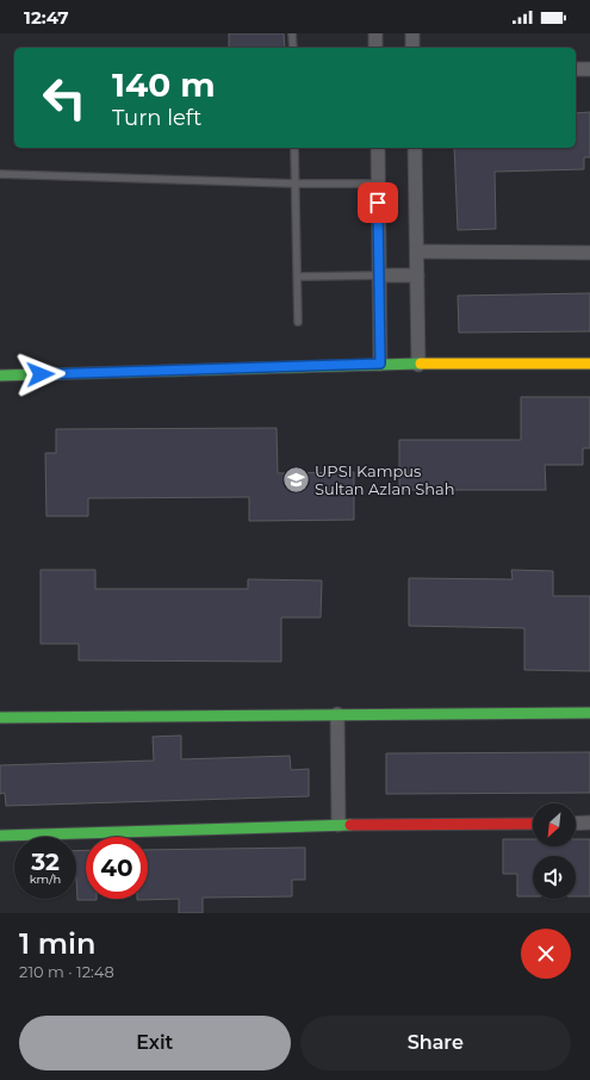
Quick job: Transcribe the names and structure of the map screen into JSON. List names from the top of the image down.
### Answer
{
  "places": {
    "school or university": ["UPSI Kampus Sultan Azlan Shah"]
  },
  "north": "bottom left",
  "page": {
    "status": "12:47",
    "turn": ["140 m", "Turn left"],
    "speed": "32 km/h",
    "limit": "40",
    "heading": ["1 min", "210 m · 12:48"],
    "buttons": ["Exit", "Share"]
  }
}
